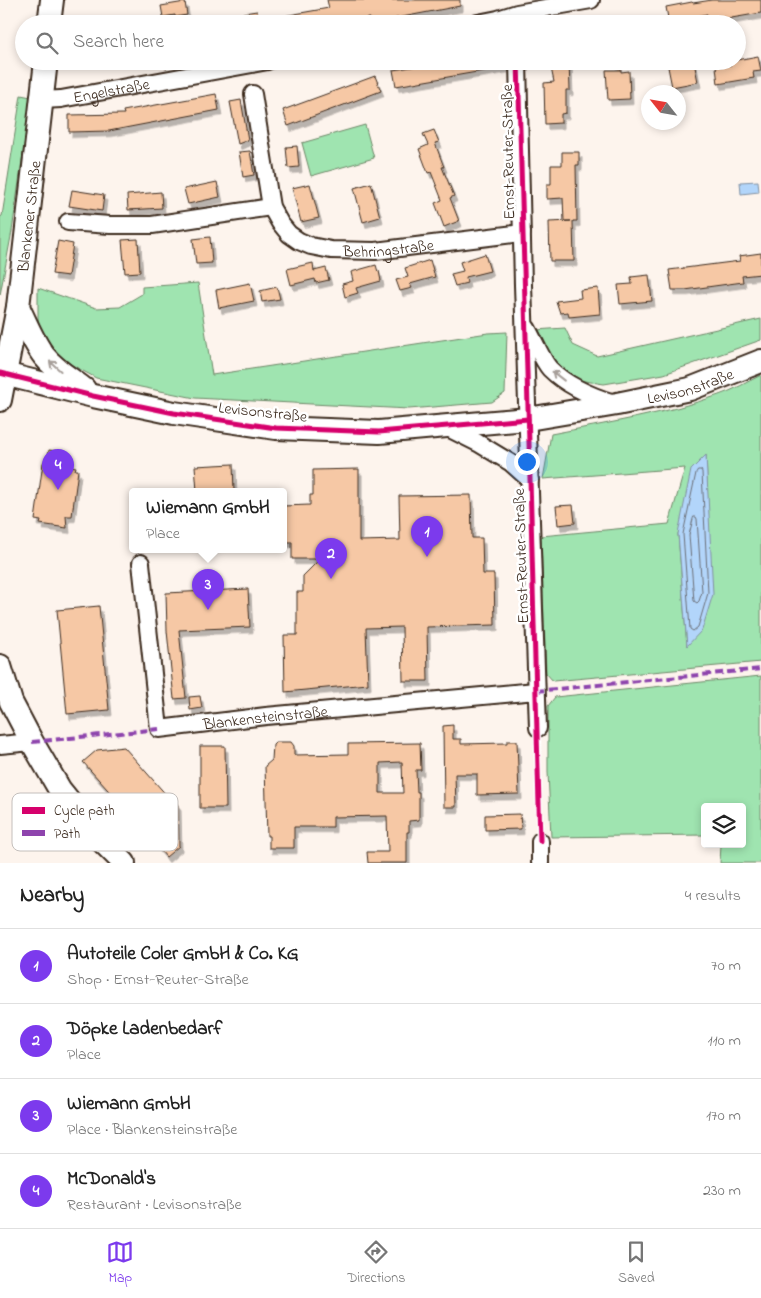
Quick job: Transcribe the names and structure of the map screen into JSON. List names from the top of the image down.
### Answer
{
  "streets": {
    "main road": ["Blankener Straße", "Levisonstraße"],
    "street": [
      "Engelstraße",
      "Ernst-Reuter-Straße",
      "Behringstraße",
      "Blankensteinstraße"
    ]
  },
  "crossings": [
    ["Engelstraße", "Blankener Straße"],
    ["Ernst-Reuter-Straße", "Behringstraße"],
    ["Ernst-Reuter-Straße", "Levisonstraße"],
    ["Ernst-Reuter-Straße", "Blankensteinstraße"],
    ["Blankener Straße", "Levisonstraße"]
  ],
  "legend": ["Cycle path", "Path"],
  "north": "top left",
  "page": {
    "search": "Search here",
    "pins": [
      "4",
      "1",
      "2",
      "3"
    ],
    "popup": ["Wiemann GmbH", "Place"],
    "heading": ["Nearby", "4 results"],
    "list": [
      {
        "mark": "1",
        "name": "Autoteile Coler GmbH & Co. KG",
        "note": "Shop · Ernst-Reuter-Straße",
        "value": "70 m"
      },
      {
        "mark": "2",
        "name": "Döpke Ladenbedarf",
        "note": "Place",
        "value": "110 m"
      },
      {
        "mark": "3",
        "name": "Wiemann GmbH",
        "note": "Place · Blankensteinstraße",
        "value": "170 m"
      },
      {
        "mark": "4",
        "name": "McDonald's",
        "note": "Restaurant · Levisonstraße",
        "value": "230 m"
      }
    ],
    "nav": ["Map", "Directions", "Saved"]
  }
}
